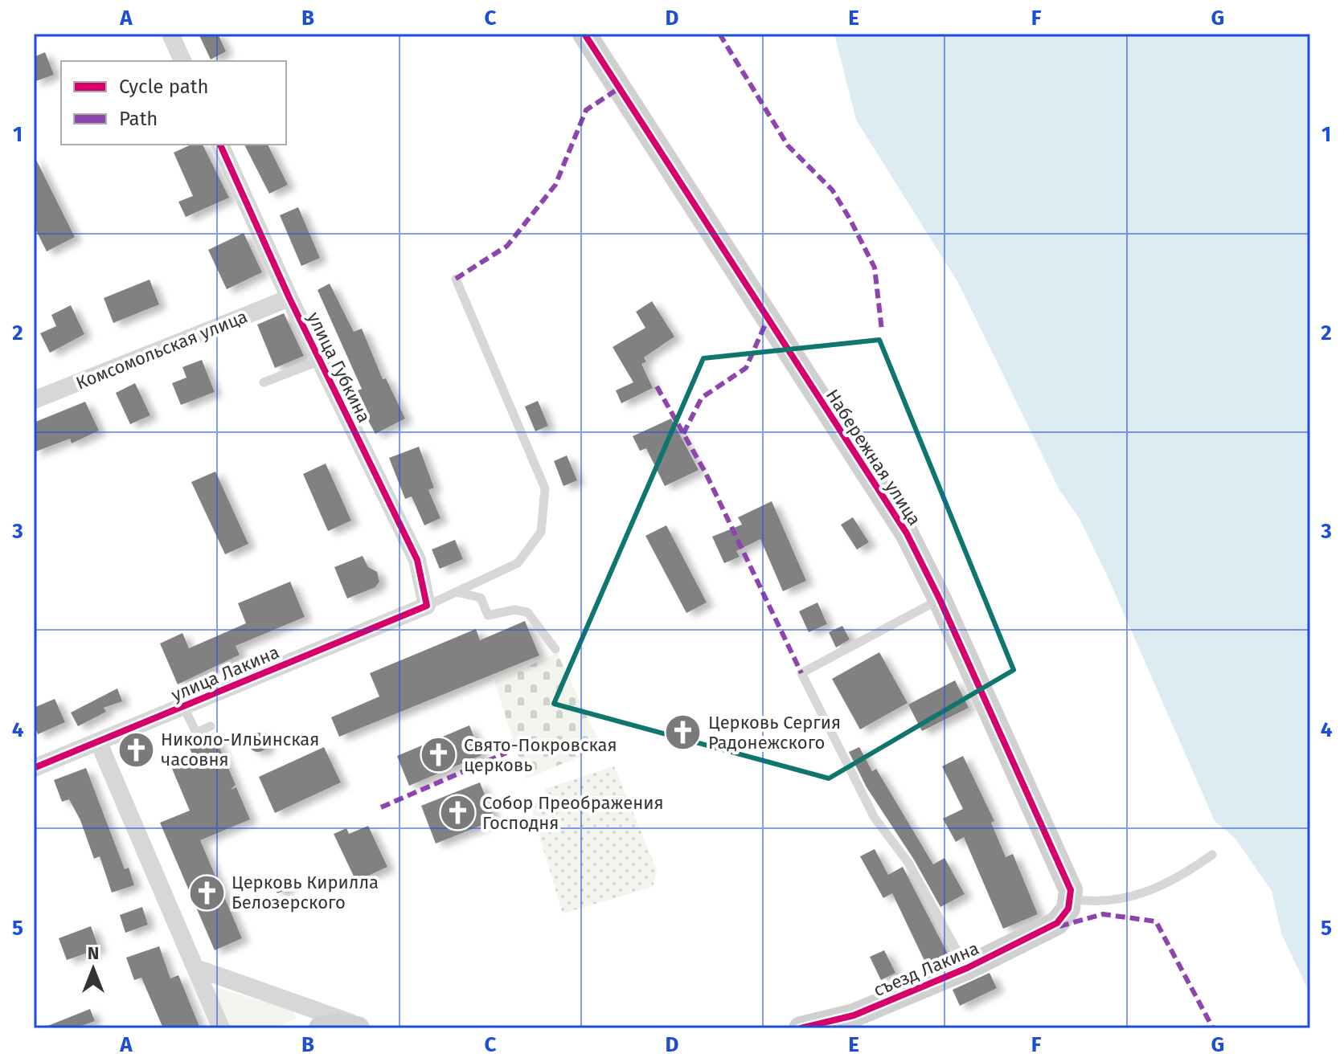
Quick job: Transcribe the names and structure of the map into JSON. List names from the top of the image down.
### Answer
{
  "streets": {
    "street": [
      "Комсомольская улица",
      "улица Губкина",
      "Набережная улица",
      "улица Лакина",
      "съезд Лакина"
    ]
  },
  "crossings": [
    ["Комсомольская улица", "улица Губкина"],
    ["улица Губкина", "улица Лакина"],
    ["Набережная улица", "съезд Лакина"]
  ],
  "places": {
    "church": [
      "Церковь Сергия Радонежского",
      "Николо-Ильинская часовня",
      "Свято-Покровская церковь",
      "Собор Преображения Господня",
      "Церковь Кирилла Белозерского"
    ]
  },
  "legend": ["Cycle path", "Path"],
  "north": "top",
  "grid": {
    "columns": [
      "A",
      "B",
      "C",
      "D",
      "E",
      "F",
      "G"
    ],
    "rows": [
      "1",
      "2",
      "3",
      "4",
      "5"
    ]
  }
}
